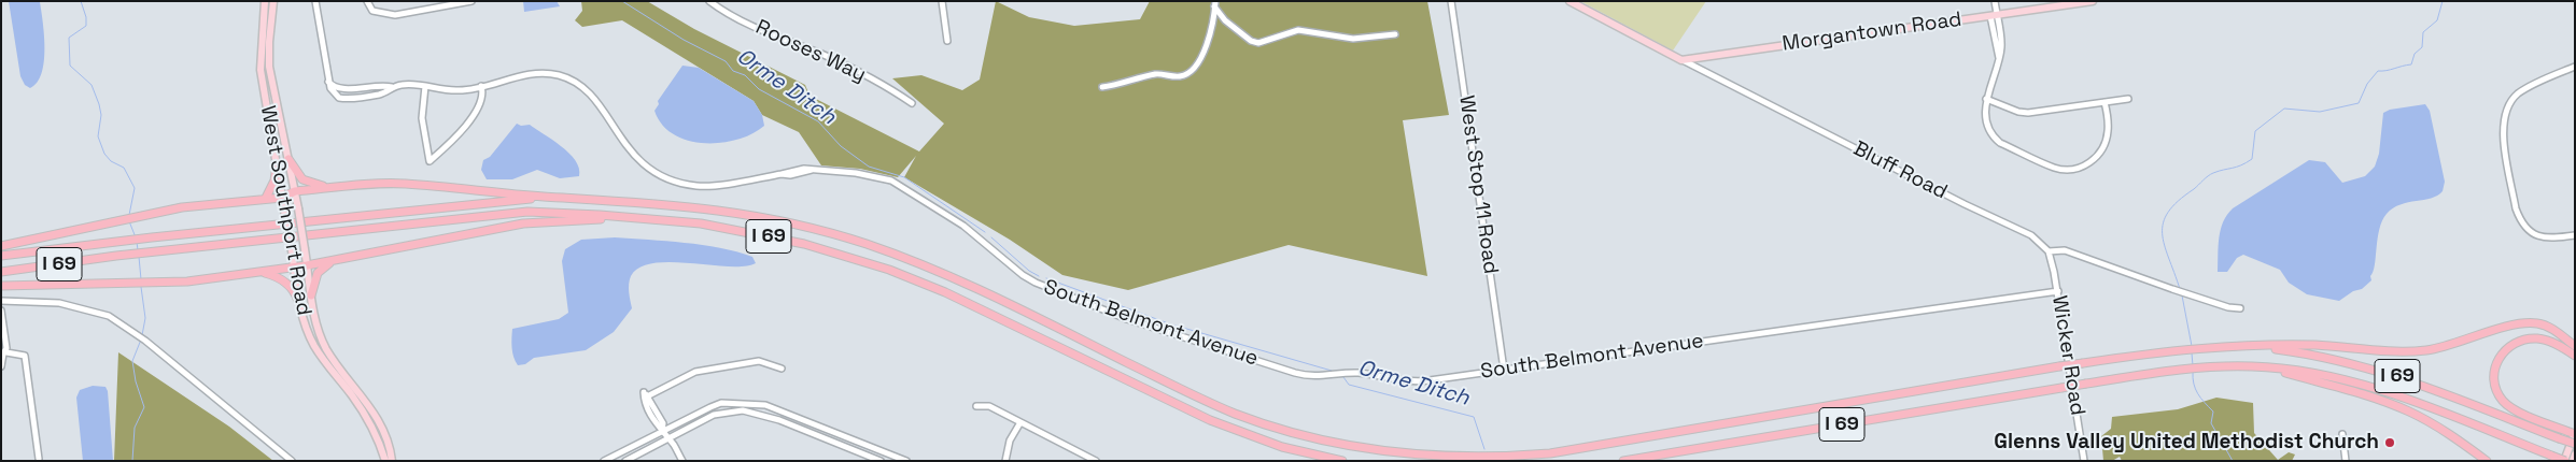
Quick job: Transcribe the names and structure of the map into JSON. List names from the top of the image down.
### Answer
{
  "streets": {
    "highway": ["I 69"],
    "main road": ["Morgantown Road", "Bluff Road", "West Southport Road"],
    "street": [
      "Rooses Way",
      "West Stop 11 Road",
      "South Belmont Avenue",
      "Wicker Road"
    ]
  },
  "crossings": [
    ["Morgantown Road", "Bluff Road"],
    ["Bluff Road", "Wicker Road"],
    ["West Stop 11 Road", "South Belmont Avenue"],
    ["South Belmont Avenue", "Wicker Road"]
  ],
  "water": ["Orme Ditch"],
  "places": ["Glenns Valley United Methodist Church"]
}
